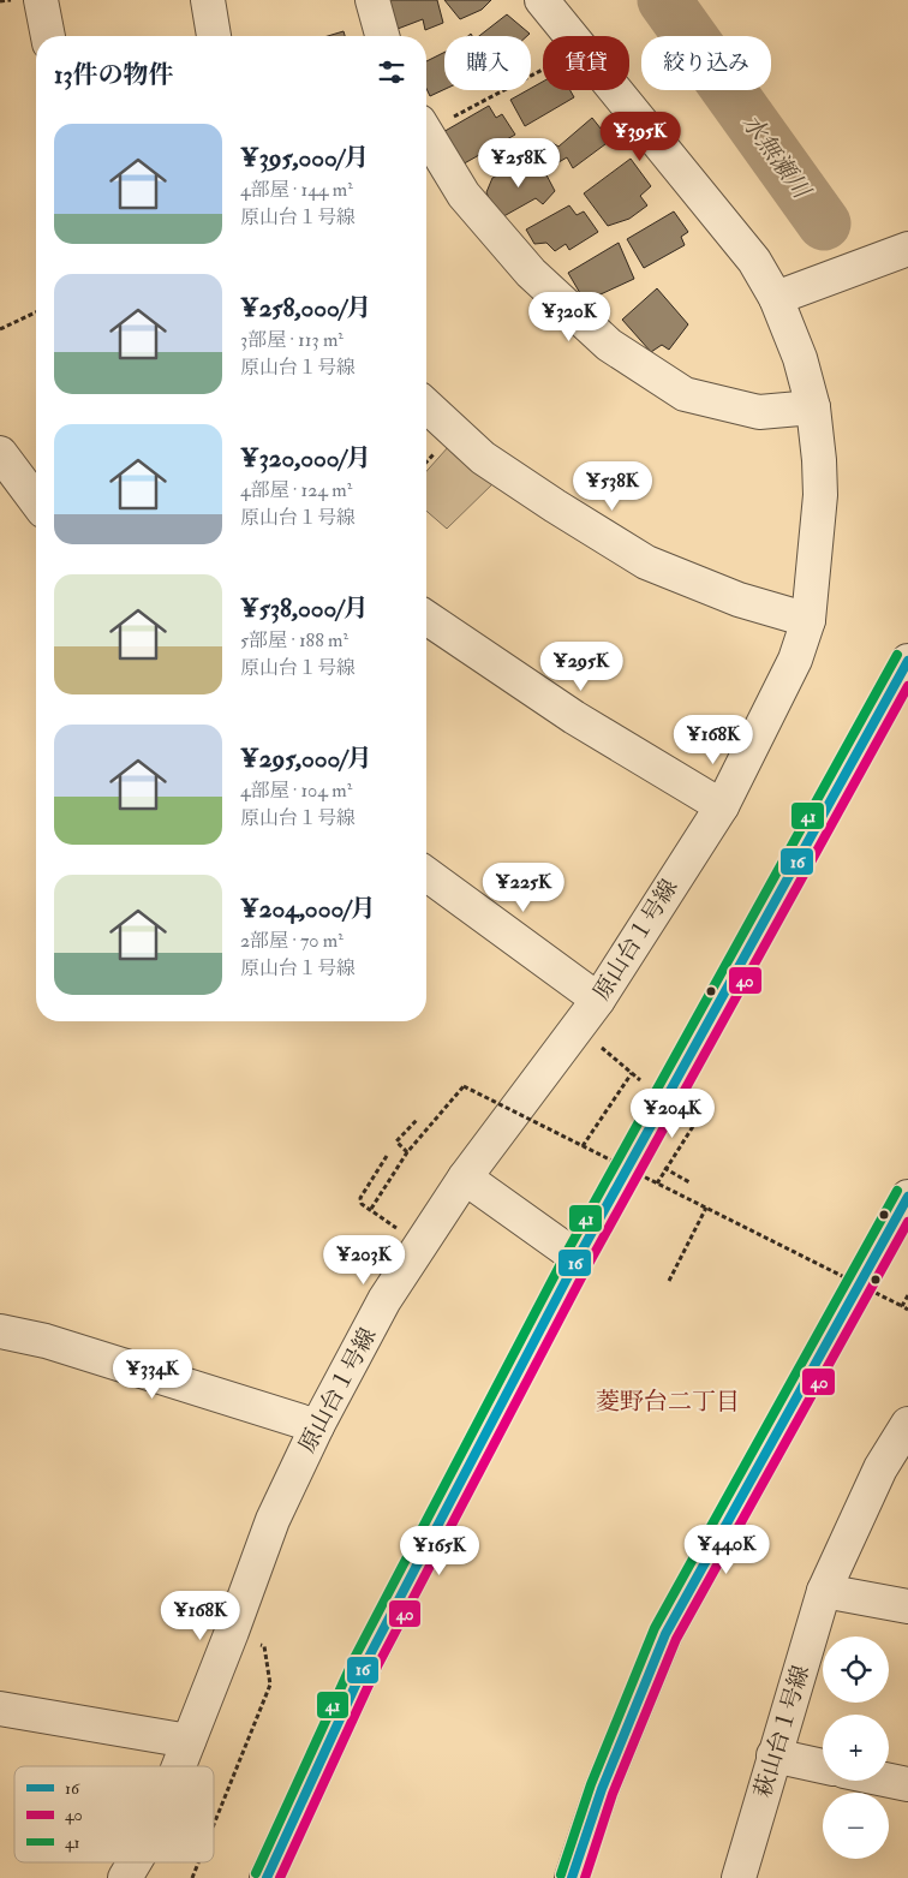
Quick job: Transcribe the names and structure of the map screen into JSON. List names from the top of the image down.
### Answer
{
  "streets": {
    "street": ["原山台１号線", "萩山台１号線"]
  },
  "districts": ["菱野台二丁目"],
  "water": ["水無瀬川"],
  "lines": ["transit line 41", "transit line 16", "transit line 40"],
  "legend": ["16", "40", "41"],
  "page": {
    "chip": ["購入", "賃貸", "絞り込み"],
    "heading": "13件の物件",
    "list": [
      {
        "name": "¥395,000/月",
        "note": "4部屋 · 144 m² · 原山台１号線"
      },
      {
        "name": "¥258,000/月",
        "note": "3部屋 · 113 m² · 原山台１号線"
      },
      {
        "name": "¥320,000/月",
        "note": "4部屋 · 124 m² · 原山台１号線"
      },
      {
        "name": "¥538,000/月",
        "note": "5部屋 · 188 m² · 原山台１号線"
      },
      {
        "name": "¥295,000/月",
        "note": "4部屋 · 104 m² · 原山台１号線"
      },
      {
        "name": "¥204,000/月",
        "note": "2部屋 · 70 m² · 原山台１号線"
      }
    ],
    "price": [
      "¥395K",
      "¥258K",
      "¥320K",
      "¥538K",
      "¥295K",
      "¥168K",
      "¥225K",
      "¥204K",
      "¥203K",
      "¥334K",
      "¥440K",
      "¥165K",
      "¥168K"
    ],
    "map_buttons": ["+", "−"]
  }
}
